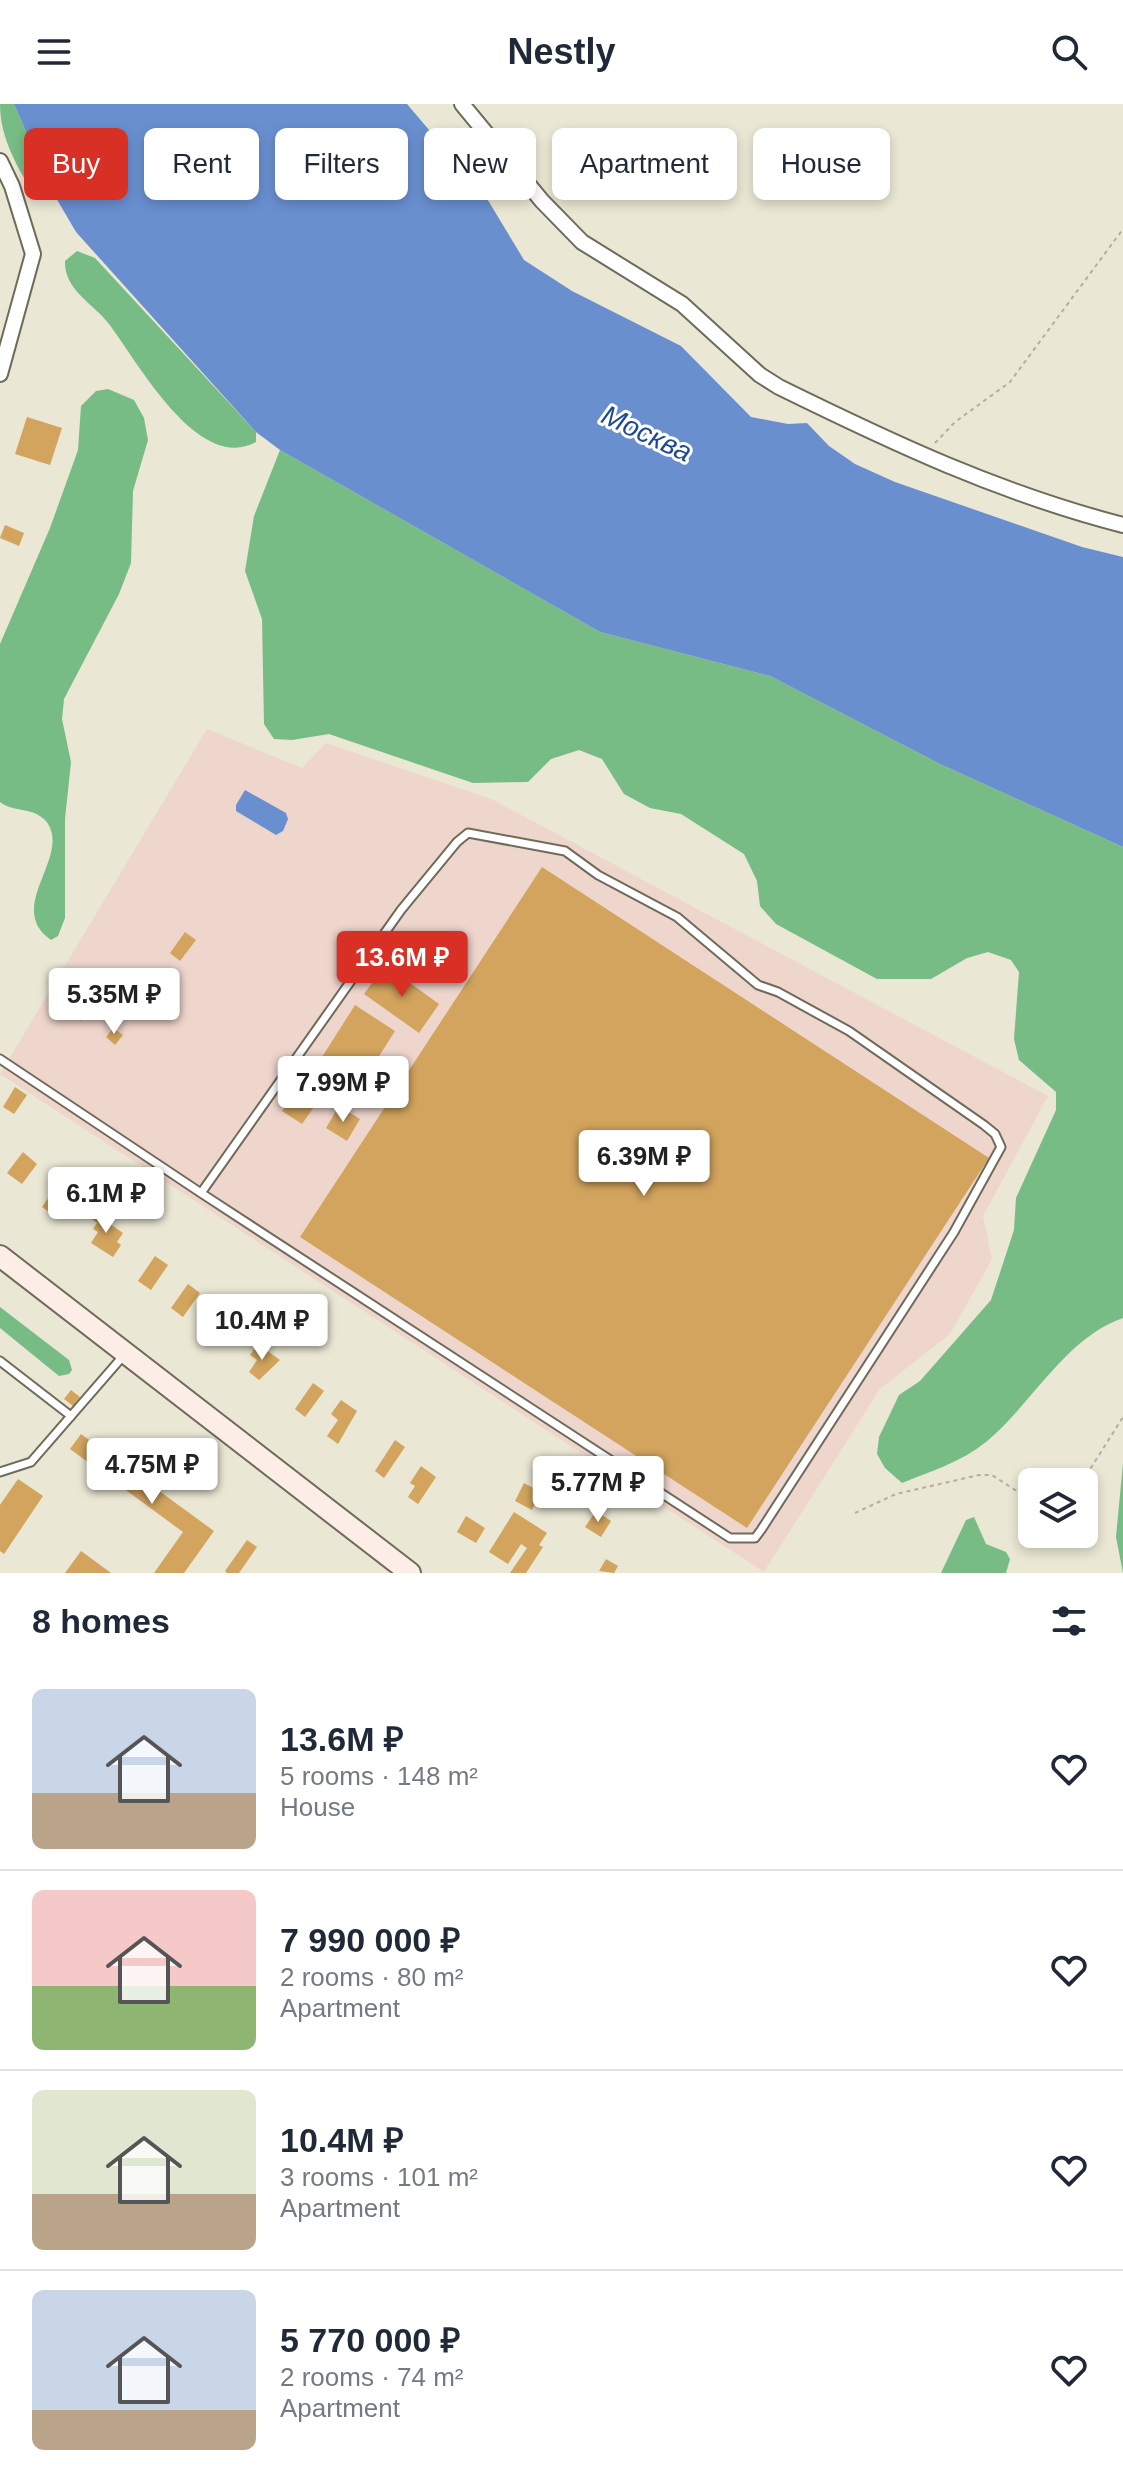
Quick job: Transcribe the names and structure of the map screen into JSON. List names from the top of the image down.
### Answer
{
  "water": ["Москва"],
  "page": {
    "header": "Nestly",
    "chip": [
      "Buy",
      "Rent",
      "Filters",
      "New",
      "Apartment",
      "House"
    ],
    "price": [
      "13.6M ₽",
      "5.35M ₽",
      "7.99M ₽",
      "6.39M ₽",
      "6.1M ₽",
      "10.4M ₽",
      "4.75M ₽",
      "5.77M ₽"
    ],
    "heading": "8 homes",
    "list": [
      {
        "name": "13.6M ₽",
        "note": "5 rooms · 148 m² · House"
      },
      {
        "name": "7 990 000 ₽",
        "note": "2 rooms · 80 m² · Apartment"
      },
      {
        "name": "10.4M ₽",
        "note": "3 rooms · 101 m² · Apartment"
      },
      {
        "name": "5 770 000 ₽",
        "note": "2 rooms · 74 m² · Apartment"
      }
    ]
  }
}
